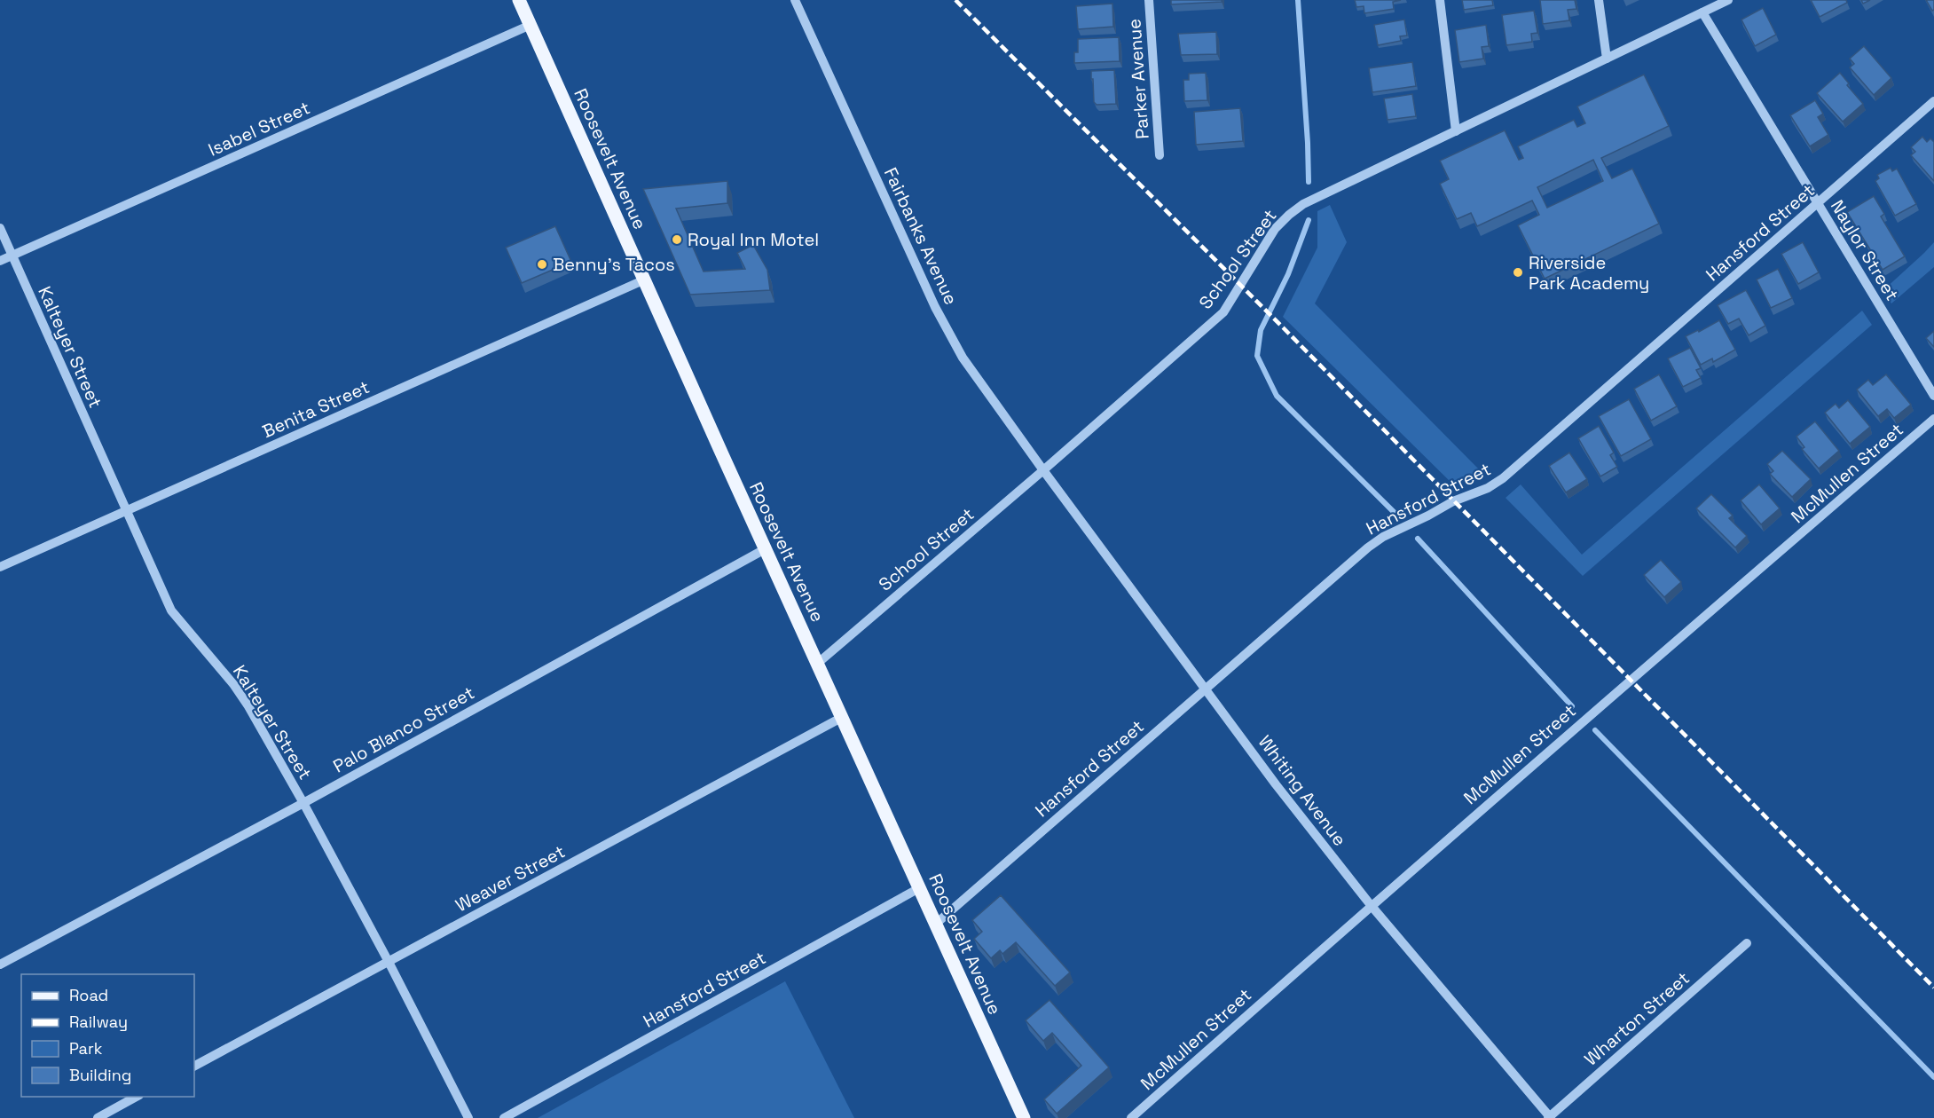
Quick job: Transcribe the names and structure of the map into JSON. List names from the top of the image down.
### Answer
{
  "streets": {
    "main road": ["Roosevelt Avenue"],
    "street": [
      "Parker Avenue",
      "Isabel Street",
      "Hansford Street",
      "Fairbanks Avenue",
      "Naylor Street",
      "School Street",
      "Kalteyer Street",
      "Benita Street",
      "McMullen Street",
      "Palo Blanco Street",
      "Whiting Avenue",
      "Weaver Street",
      "Wharton Street"
    ]
  },
  "crossings": [
    ["Isabel Street", "Roosevelt Avenue"],
    ["Isabel Street", "Kalteyer Street"],
    ["Roosevelt Avenue", "Hansford Street"],
    ["Roosevelt Avenue", "School Street"],
    ["Roosevelt Avenue", "Benita Street"],
    ["Roosevelt Avenue", "Palo Blanco Street"],
    ["Roosevelt Avenue", "Weaver Street"],
    ["Hansford Street", "Naylor Street"],
    ["Hansford Street", "Whiting Avenue"],
    ["Fairbanks Avenue", "School Street"],
    ["Fairbanks Avenue", "Whiting Avenue"],
    ["Naylor Street", "School Street"],
    ["School Street", "Whiting Avenue"],
    ["Kalteyer Street", "Benita Street"],
    ["Kalteyer Street", "Palo Blanco Street"],
    ["Kalteyer Street", "Weaver Street"],
    ["McMullen Street", "Whiting Avenue"],
    ["Whiting Avenue", "Wharton Street"]
  ],
  "places": ["Royal Inn Motel", "Benny's Tacos", "Riverside Park Academy"],
  "legend": [
    "Road",
    "Railway",
    "Park",
    "Building"
  ]
}
